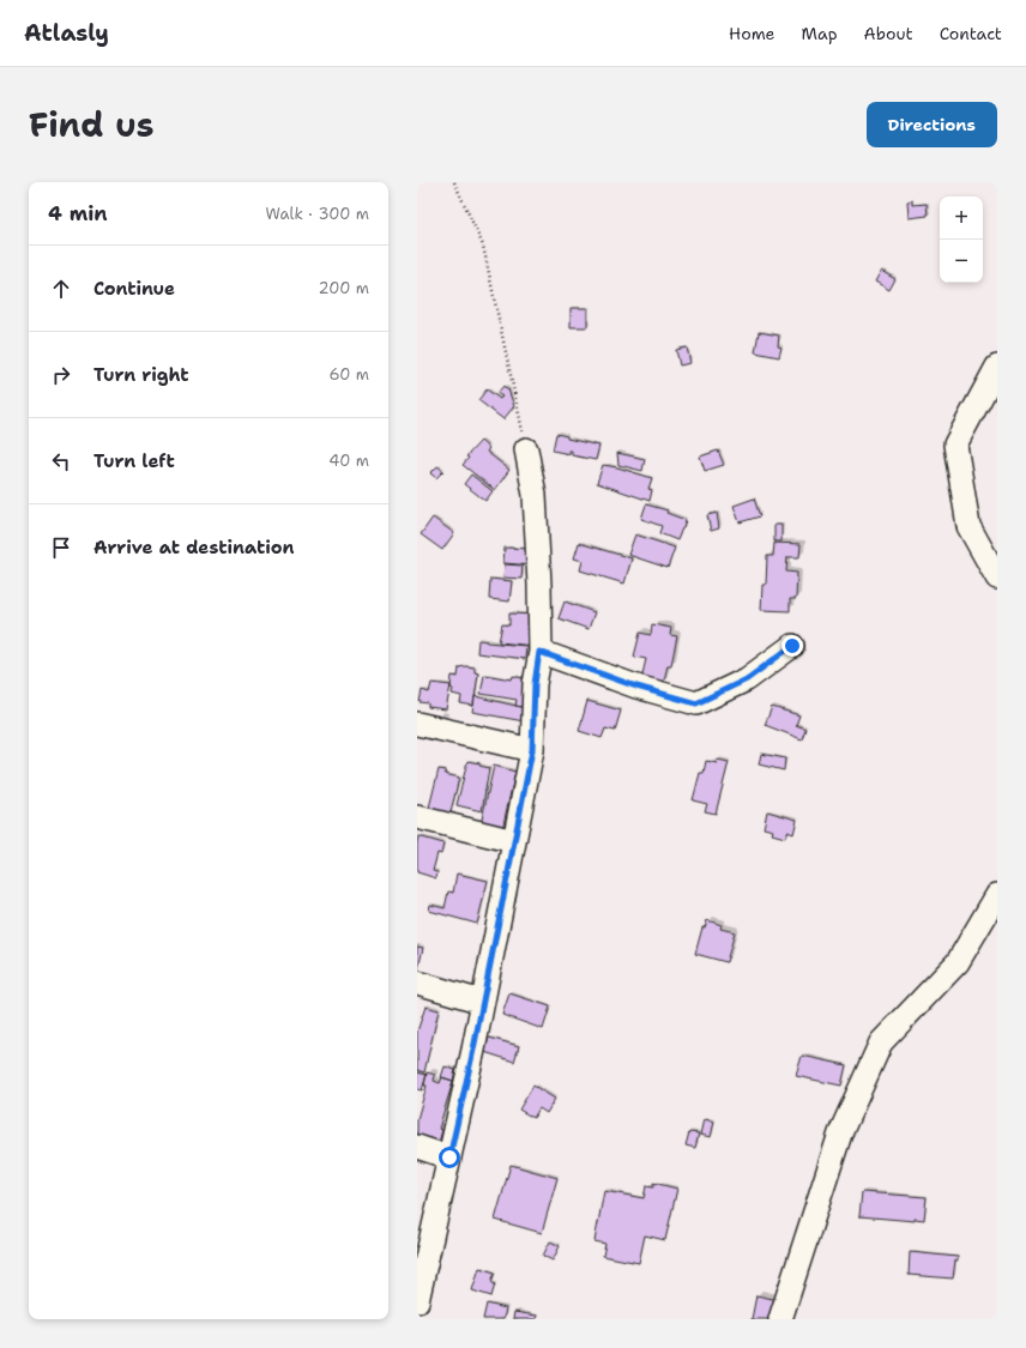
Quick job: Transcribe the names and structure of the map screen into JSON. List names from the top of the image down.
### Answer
{
  "page": {
    "header": "Atlasly",
    "nav": [
      "Home",
      "Map",
      "About",
      "Contact"
    ],
    "title": "Find us",
    "buttons": "Directions",
    "heading": ["4 min", "Walk · 300 m"],
    "map_buttons": ["+", "−"],
    "list": [
      ["Continue", "200 m"],
      ["Turn right", "60 m"],
      ["Turn left", "40 m"],
      "Arrive at destination"
    ]
  }
}
